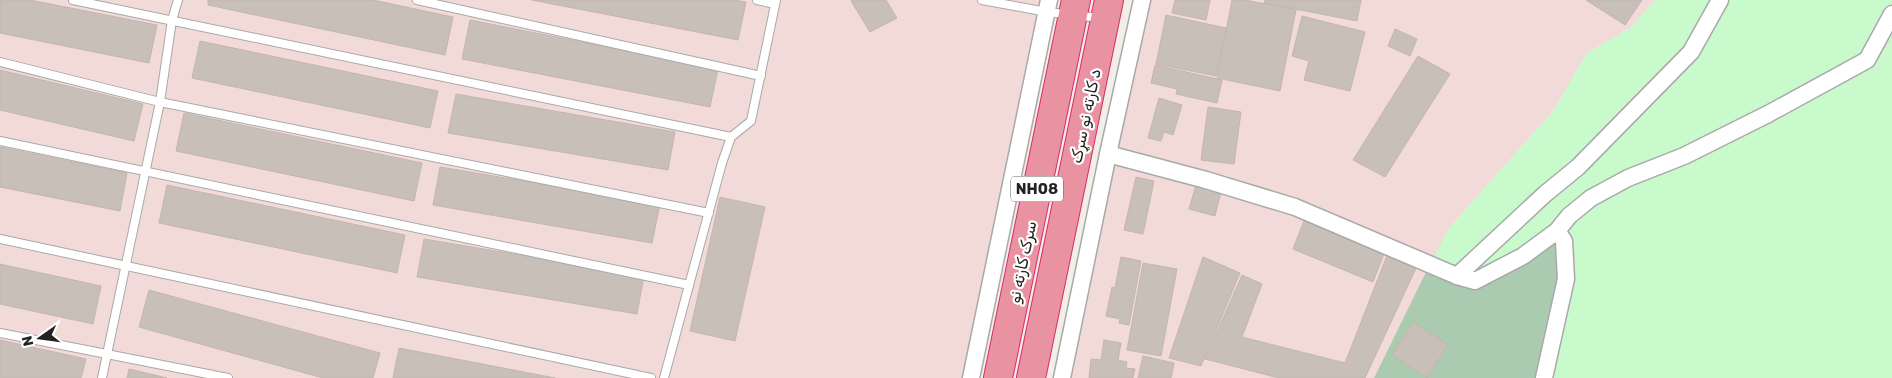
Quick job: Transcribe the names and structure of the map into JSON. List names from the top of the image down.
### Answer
{
  "streets": {
    "highway": ["د کارته نو سړک", "NH08", "سرک کارته نو"]
  },
  "north": "left"
}
